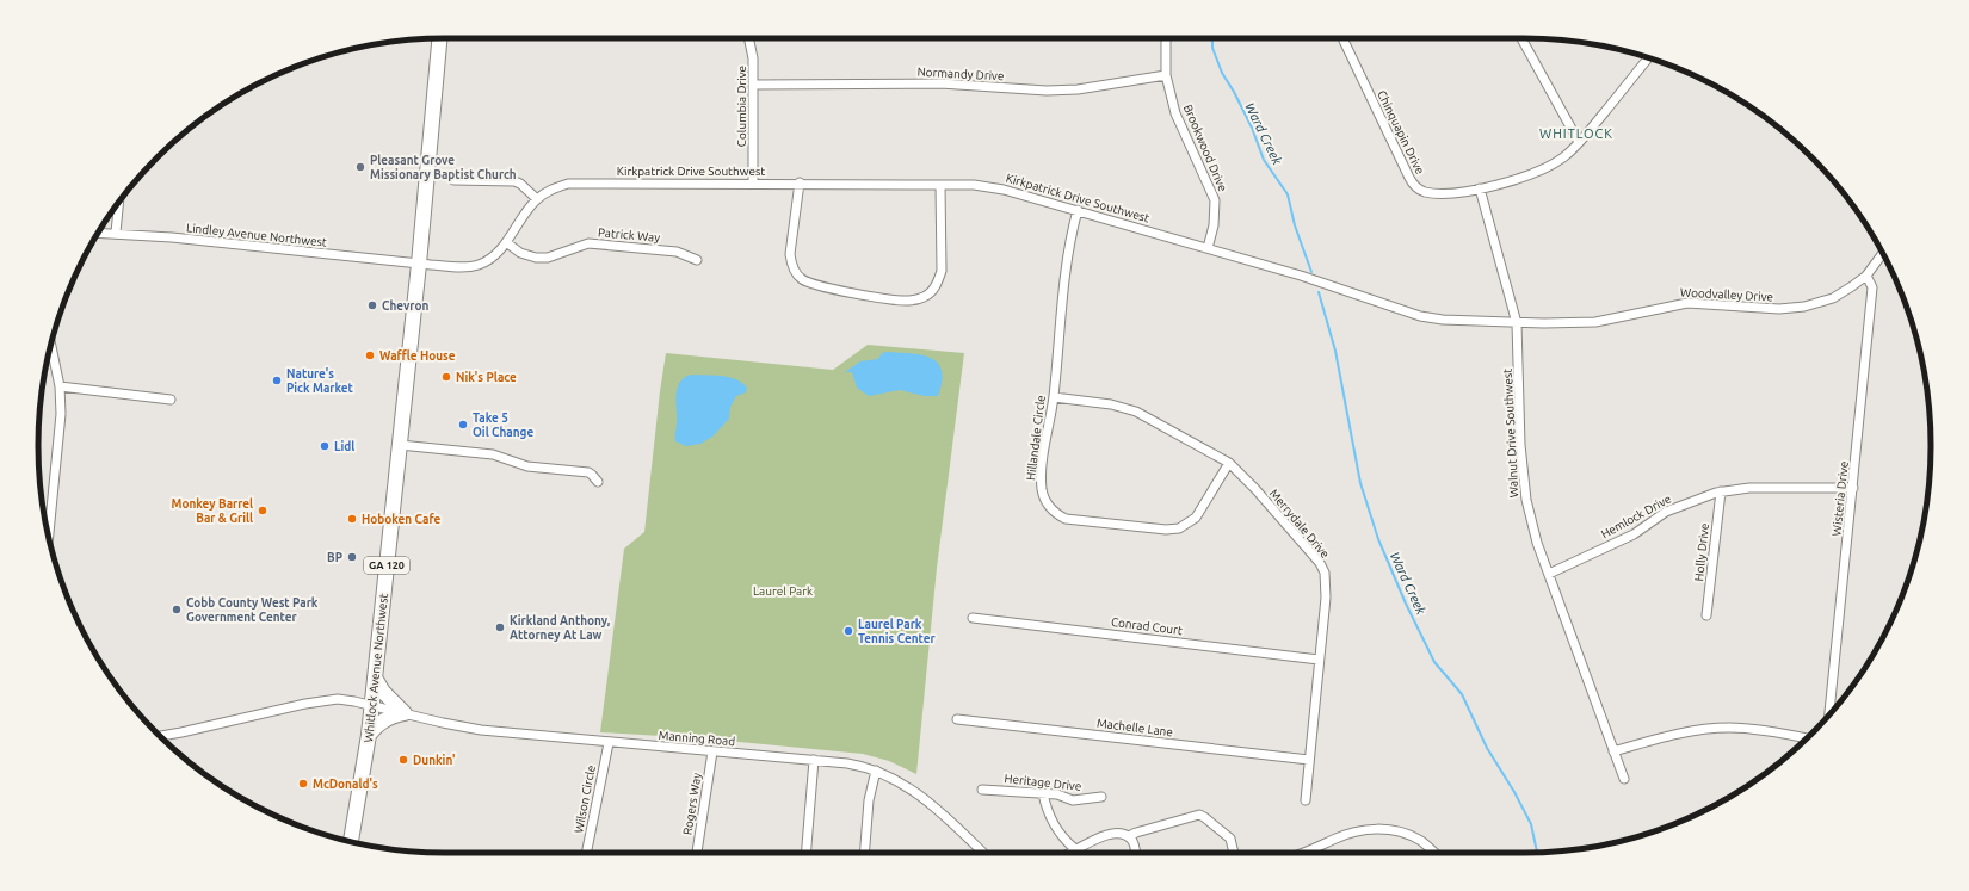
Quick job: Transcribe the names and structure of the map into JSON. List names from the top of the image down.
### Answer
{
  "streets": {
    "highway": ["GA 120", "Whitlock Avenue Northwest"],
    "street": [
      "Normandy Drive",
      "Columbia Drive",
      "Chinquapin Drive",
      "Brookwood Drive",
      "Kirkpatrick Drive Southwest",
      "Lindley Avenue Northwest",
      "Patrick Way",
      "Woodvalley Drive",
      "Walnut Drive Southwest",
      "Hillandale Circle",
      "Wisteria Drive",
      "Hemlock Drive",
      "Merrydale Drive",
      "Holly Drive",
      "Conrad Court",
      "Machelle Lane",
      "Manning Road",
      "Heritage Drive",
      "Wilson Circle",
      "Rogers Way"
    ]
  },
  "crossings": [
    ["Normandy Drive", "Columbia Drive"],
    ["Normandy Drive", "Brookwood Drive"],
    ["Columbia Drive", "Kirkpatrick Drive Southwest"],
    ["Chinquapin Drive", "Walnut Drive Southwest"],
    ["Brookwood Drive", "Kirkpatrick Drive Southwest"],
    ["Kirkpatrick Drive Southwest", "Lindley Avenue Northwest"],
    ["Kirkpatrick Drive Southwest", "Patrick Way"],
    ["Kirkpatrick Drive Southwest", "Woodvalley Drive"],
    ["Kirkpatrick Drive Southwest", "Walnut Drive Southwest"],
    ["Kirkpatrick Drive Southwest", "Hillandale Circle"],
    ["Kirkpatrick Drive Southwest", "Whitlock Avenue Northwest"],
    ["Lindley Avenue Northwest", "Whitlock Avenue Northwest"],
    ["Woodvalley Drive", "Walnut Drive Southwest"],
    ["Woodvalley Drive", "Wisteria Drive"],
    ["Walnut Drive Southwest", "Hemlock Drive"],
    ["Hillandale Circle", "Merrydale Drive"],
    ["Wisteria Drive", "Hemlock Drive"],
    ["Hemlock Drive", "Holly Drive"],
    ["Merrydale Drive", "Conrad Court"],
    ["Merrydale Drive", "Machelle Lane"],
    ["Whitlock Avenue Northwest", "Manning Road"],
    ["Manning Road", "Wilson Circle"],
    ["Manning Road", "Rogers Way"]
  ],
  "districts": ["WHITLOCK"],
  "water": ["Ward Creek"],
  "parks": ["Laurel Park"],
  "places": [
    "Pleasant Grove Missionary Baptist Church",
    "Chevron",
    "Waffle House",
    "Nik's Place",
    "Nature's Pick Market",
    "Take 5 Oil Change",
    "Lidl",
    "Monkey Barrel Bar & Grill",
    "Hoboken Cafe",
    "BP",
    "Cobb County West Park Government Center",
    "Kirkland Anthony, Attorney At Law",
    "Laurel Park Tennis Center",
    "Dunkin'",
    "McDonald's"
  ]
}
